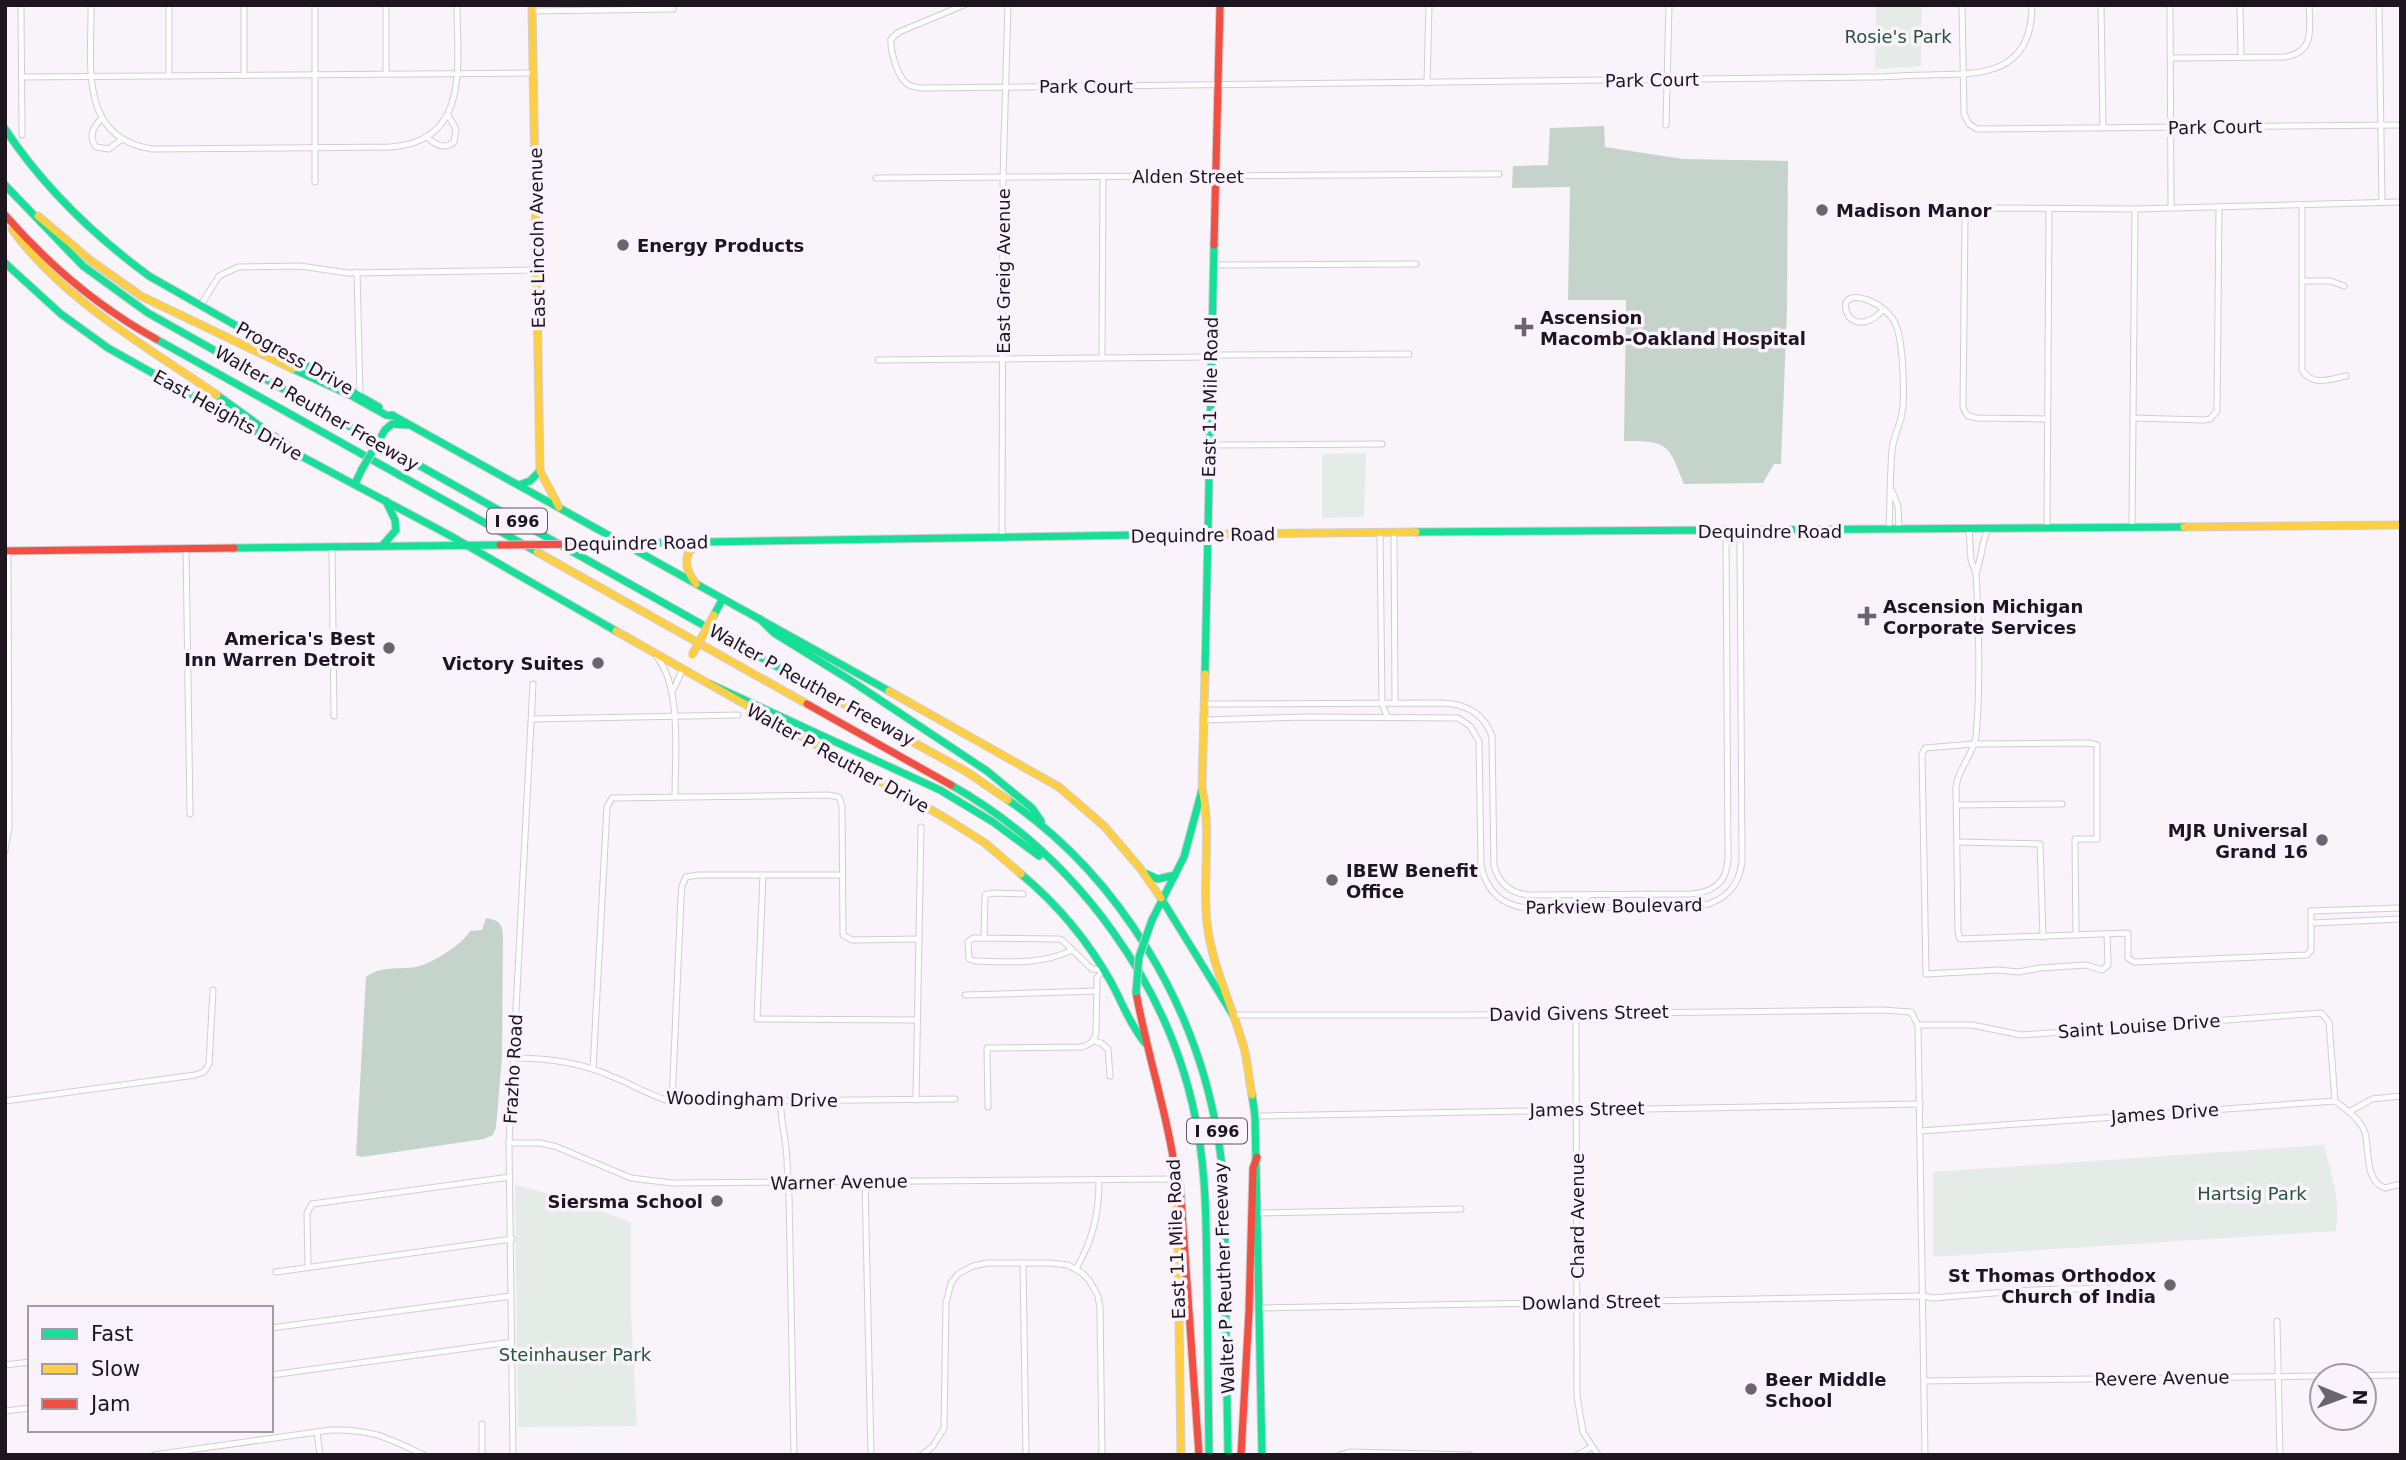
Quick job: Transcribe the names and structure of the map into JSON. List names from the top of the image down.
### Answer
{
  "streets": {
    "main road": [
      "East Lincoln Avenue",
      "Progress Drive",
      "East 11 Mile Road",
      "Walter P Reuther Freeway",
      "East Heights Drive",
      "I 696",
      "Dequindre Road",
      "Walter P Reuther Drive"
    ],
    "street": [
      "Park Court",
      "Alden Street",
      "East Greig Avenue",
      "Parkview Boulevard",
      "David Givens Street",
      "Saint Louise Drive",
      "Frazho Road",
      "Woodingham Drive",
      "James Street",
      "James Drive",
      "Warner Avenue",
      "Chard Avenue",
      "Dowland Street",
      "Revere Avenue"
    ]
  },
  "crossings": [
    ["Park Court", "East Greig Avenue"],
    ["Park Court", "East 11 Mile Road"],
    ["Alden Street", "East Greig Avenue"],
    ["Alden Street", "East 11 Mile Road"],
    ["East Lincoln Avenue", "Progress Drive"],
    ["East Greig Avenue", "Dequindre Road"],
    ["Progress Drive", "Dequindre Road"],
    ["East 11 Mile Road", "Dequindre Road"],
    ["East 11 Mile Road", "Walter P Reuther Drive"],
    ["East 11 Mile Road", "Parkview Boulevard"],
    ["East 11 Mile Road", "David Givens Street"],
    ["East 11 Mile Road", "James Street"],
    ["East 11 Mile Road", "Warner Avenue"],
    ["East 11 Mile Road", "Dowland Street"],
    ["East Heights Drive", "Dequindre Road"],
    ["East Heights Drive", "Walter P Reuther Drive"],
    ["Dequindre Road", "Walter P Reuther Drive"],
    ["Dequindre Road", "Parkview Boulevard"],
    ["David Givens Street", "Saint Louise Drive"],
    ["David Givens Street", "Chard Avenue"],
    ["Saint Louise Drive", "James Drive"],
    ["Frazho Road", "Woodingham Drive"],
    ["Frazho Road", "Warner Avenue"],
    ["James Street", "Chard Avenue"],
    ["Chard Avenue", "Dowland Street"]
  ],
  "parks": ["Rosie's Park", "Hartsig Park", "Steinhauser Park"],
  "places": {
    "other": [
      "Madison Manor",
      "Energy Products",
      "America's Best Inn Warren Detroit",
      "Victory Suites",
      "MJR Universal Grand 16",
      "IBEW Benefit Office",
      "Siersma School",
      "St Thomas Orthodox Church of India",
      "Beer Middle School"
    ],
    "health": ["Ascension Macomb-Oakland Hospital", "Ascension Michigan Corporate Services"]
  },
  "legend": ["Fast", "Slow", "Jam"],
  "north": "right"
}
